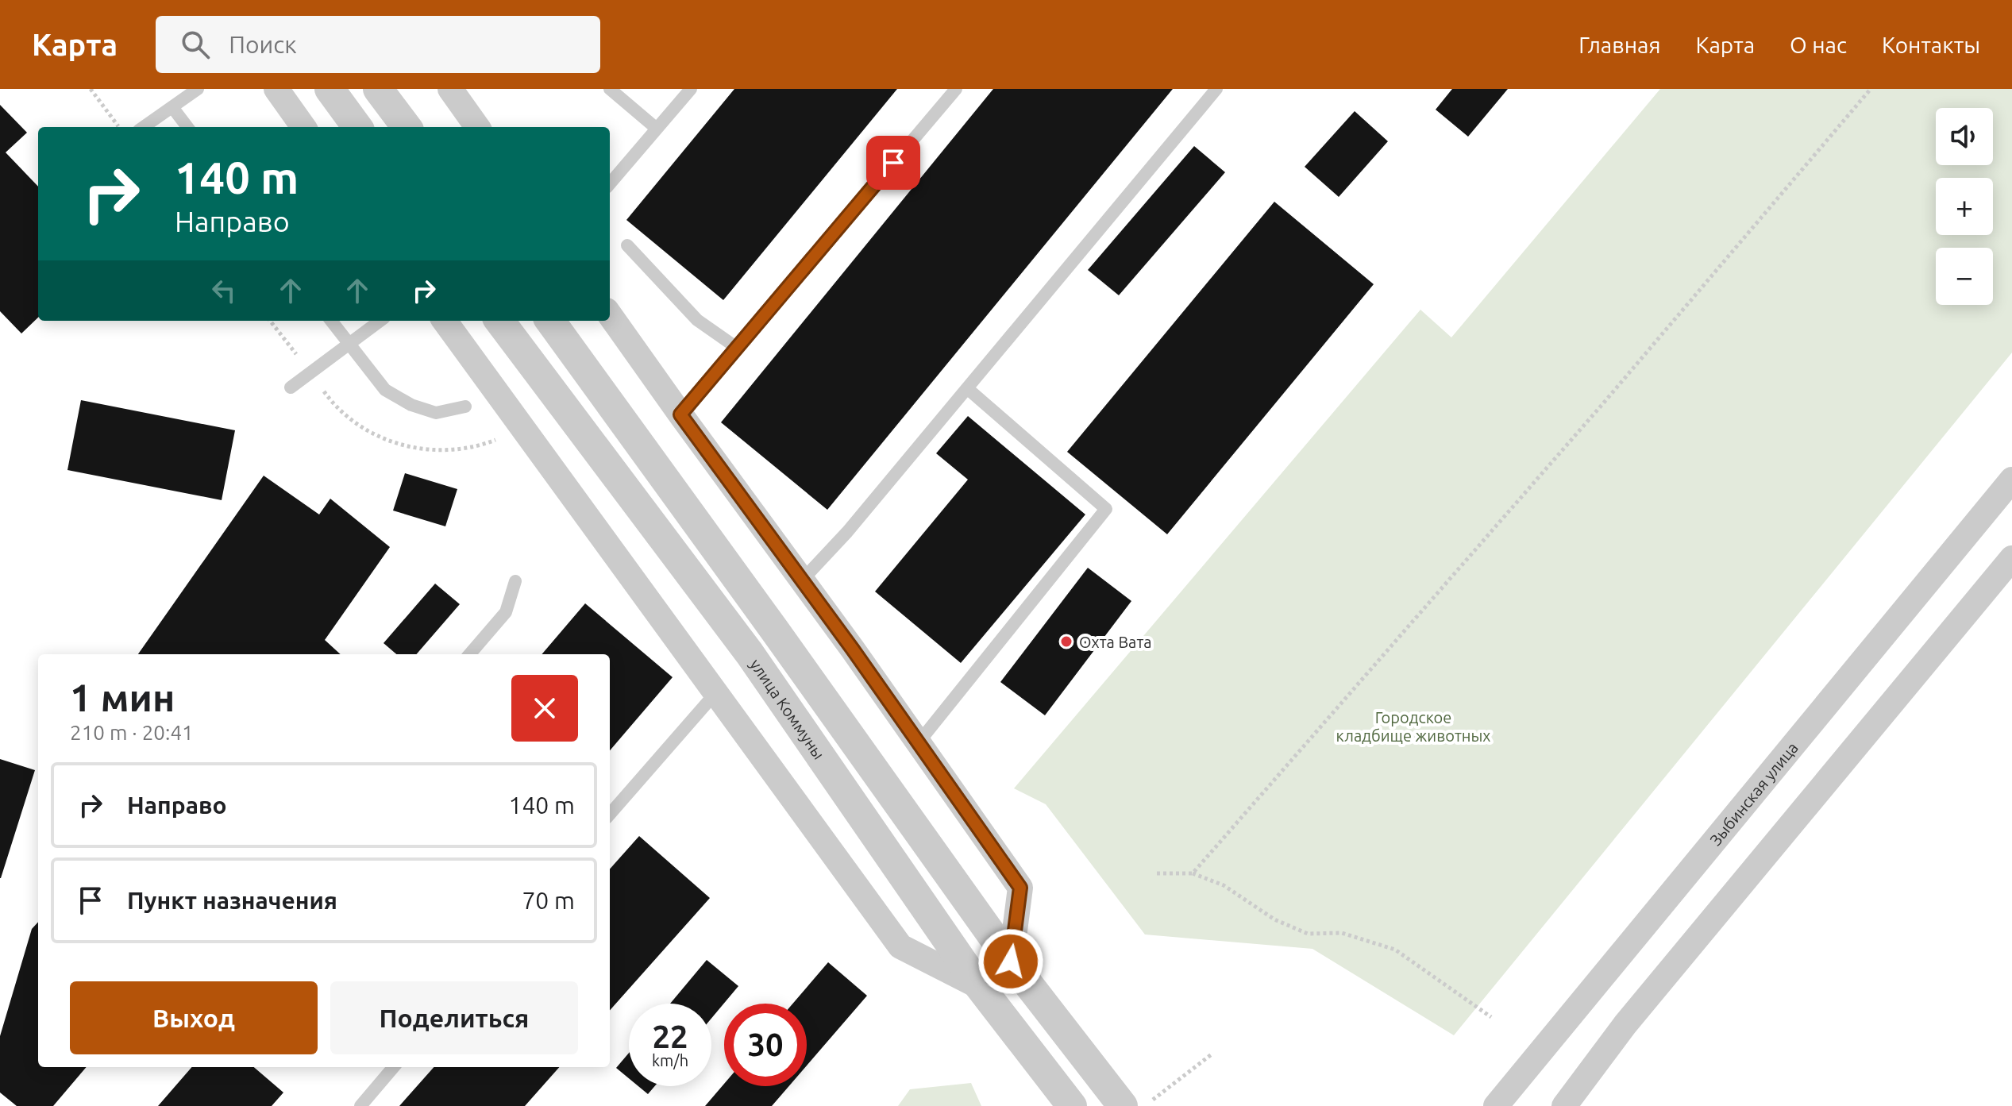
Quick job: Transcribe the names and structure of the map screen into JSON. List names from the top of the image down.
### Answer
{
  "streets": {
    "street": ["улица Коммуны", "Зыбинская улица"]
  },
  "parks": ["Городское кладбище животных"],
  "places": ["Охта Вата"],
  "page": {
    "header": "Карта",
    "search": "Поиск",
    "nav": [
      "Главная",
      "Карта",
      "О нас",
      "Контакты"
    ],
    "map_buttons": ["+", "−"],
    "turn": ["140 m", "Направо"],
    "heading": ["1 мин", "210 m · 20:41"],
    "list": [
      {
        "name": "Направо",
        "value": "140 m"
      },
      {
        "name": "Пункт назначения",
        "value": "70 m"
      }
    ],
    "buttons": ["Выход", "Поделиться"],
    "speed": "22 km/h",
    "limit": "30"
  }
}
